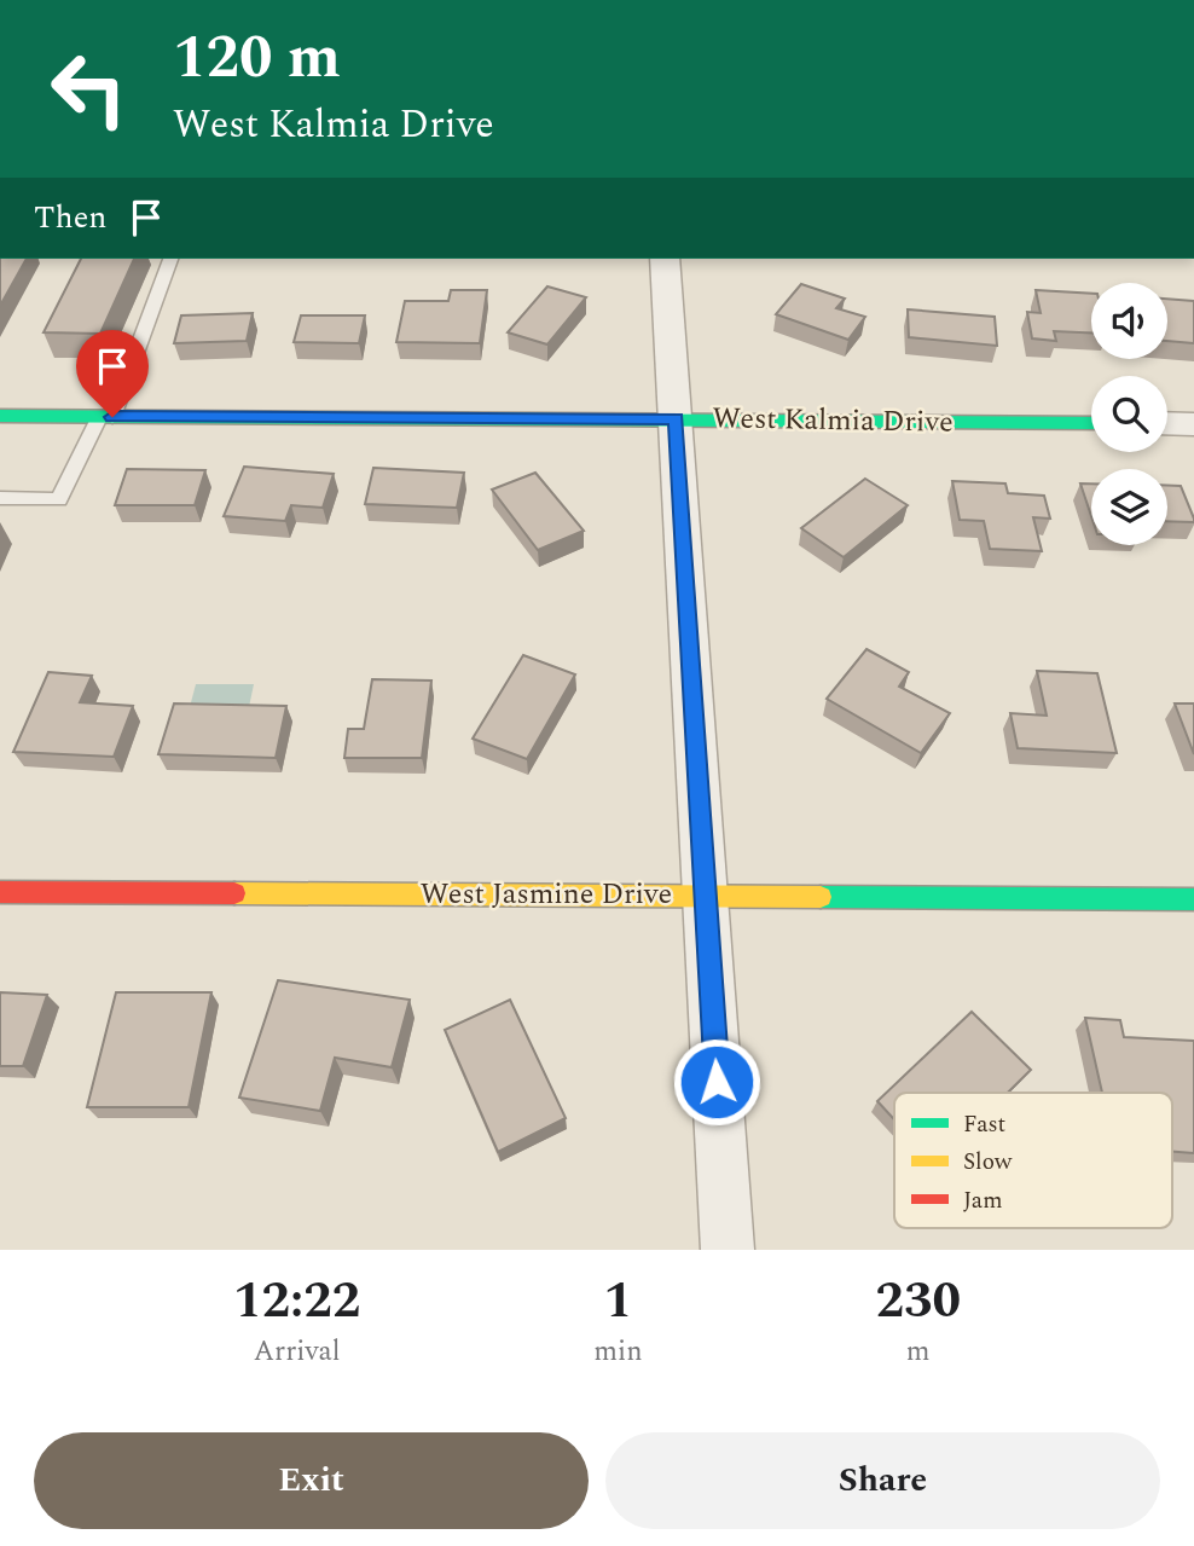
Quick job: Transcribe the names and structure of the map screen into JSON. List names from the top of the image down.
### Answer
{
  "streets": {
    "street": ["West Kalmia Drive", "West Jasmine Drive"]
  },
  "legend": ["Fast", "Slow", "Jam"],
  "page": {
    "turn": ["120 m", "West Kalmia Drive"],
    "then": "Then",
    "eta": [
      "12:22",
      "Arrival",
      "1",
      "min",
      "230",
      "m"
    ],
    "buttons": ["Exit", "Share"]
  }
}
